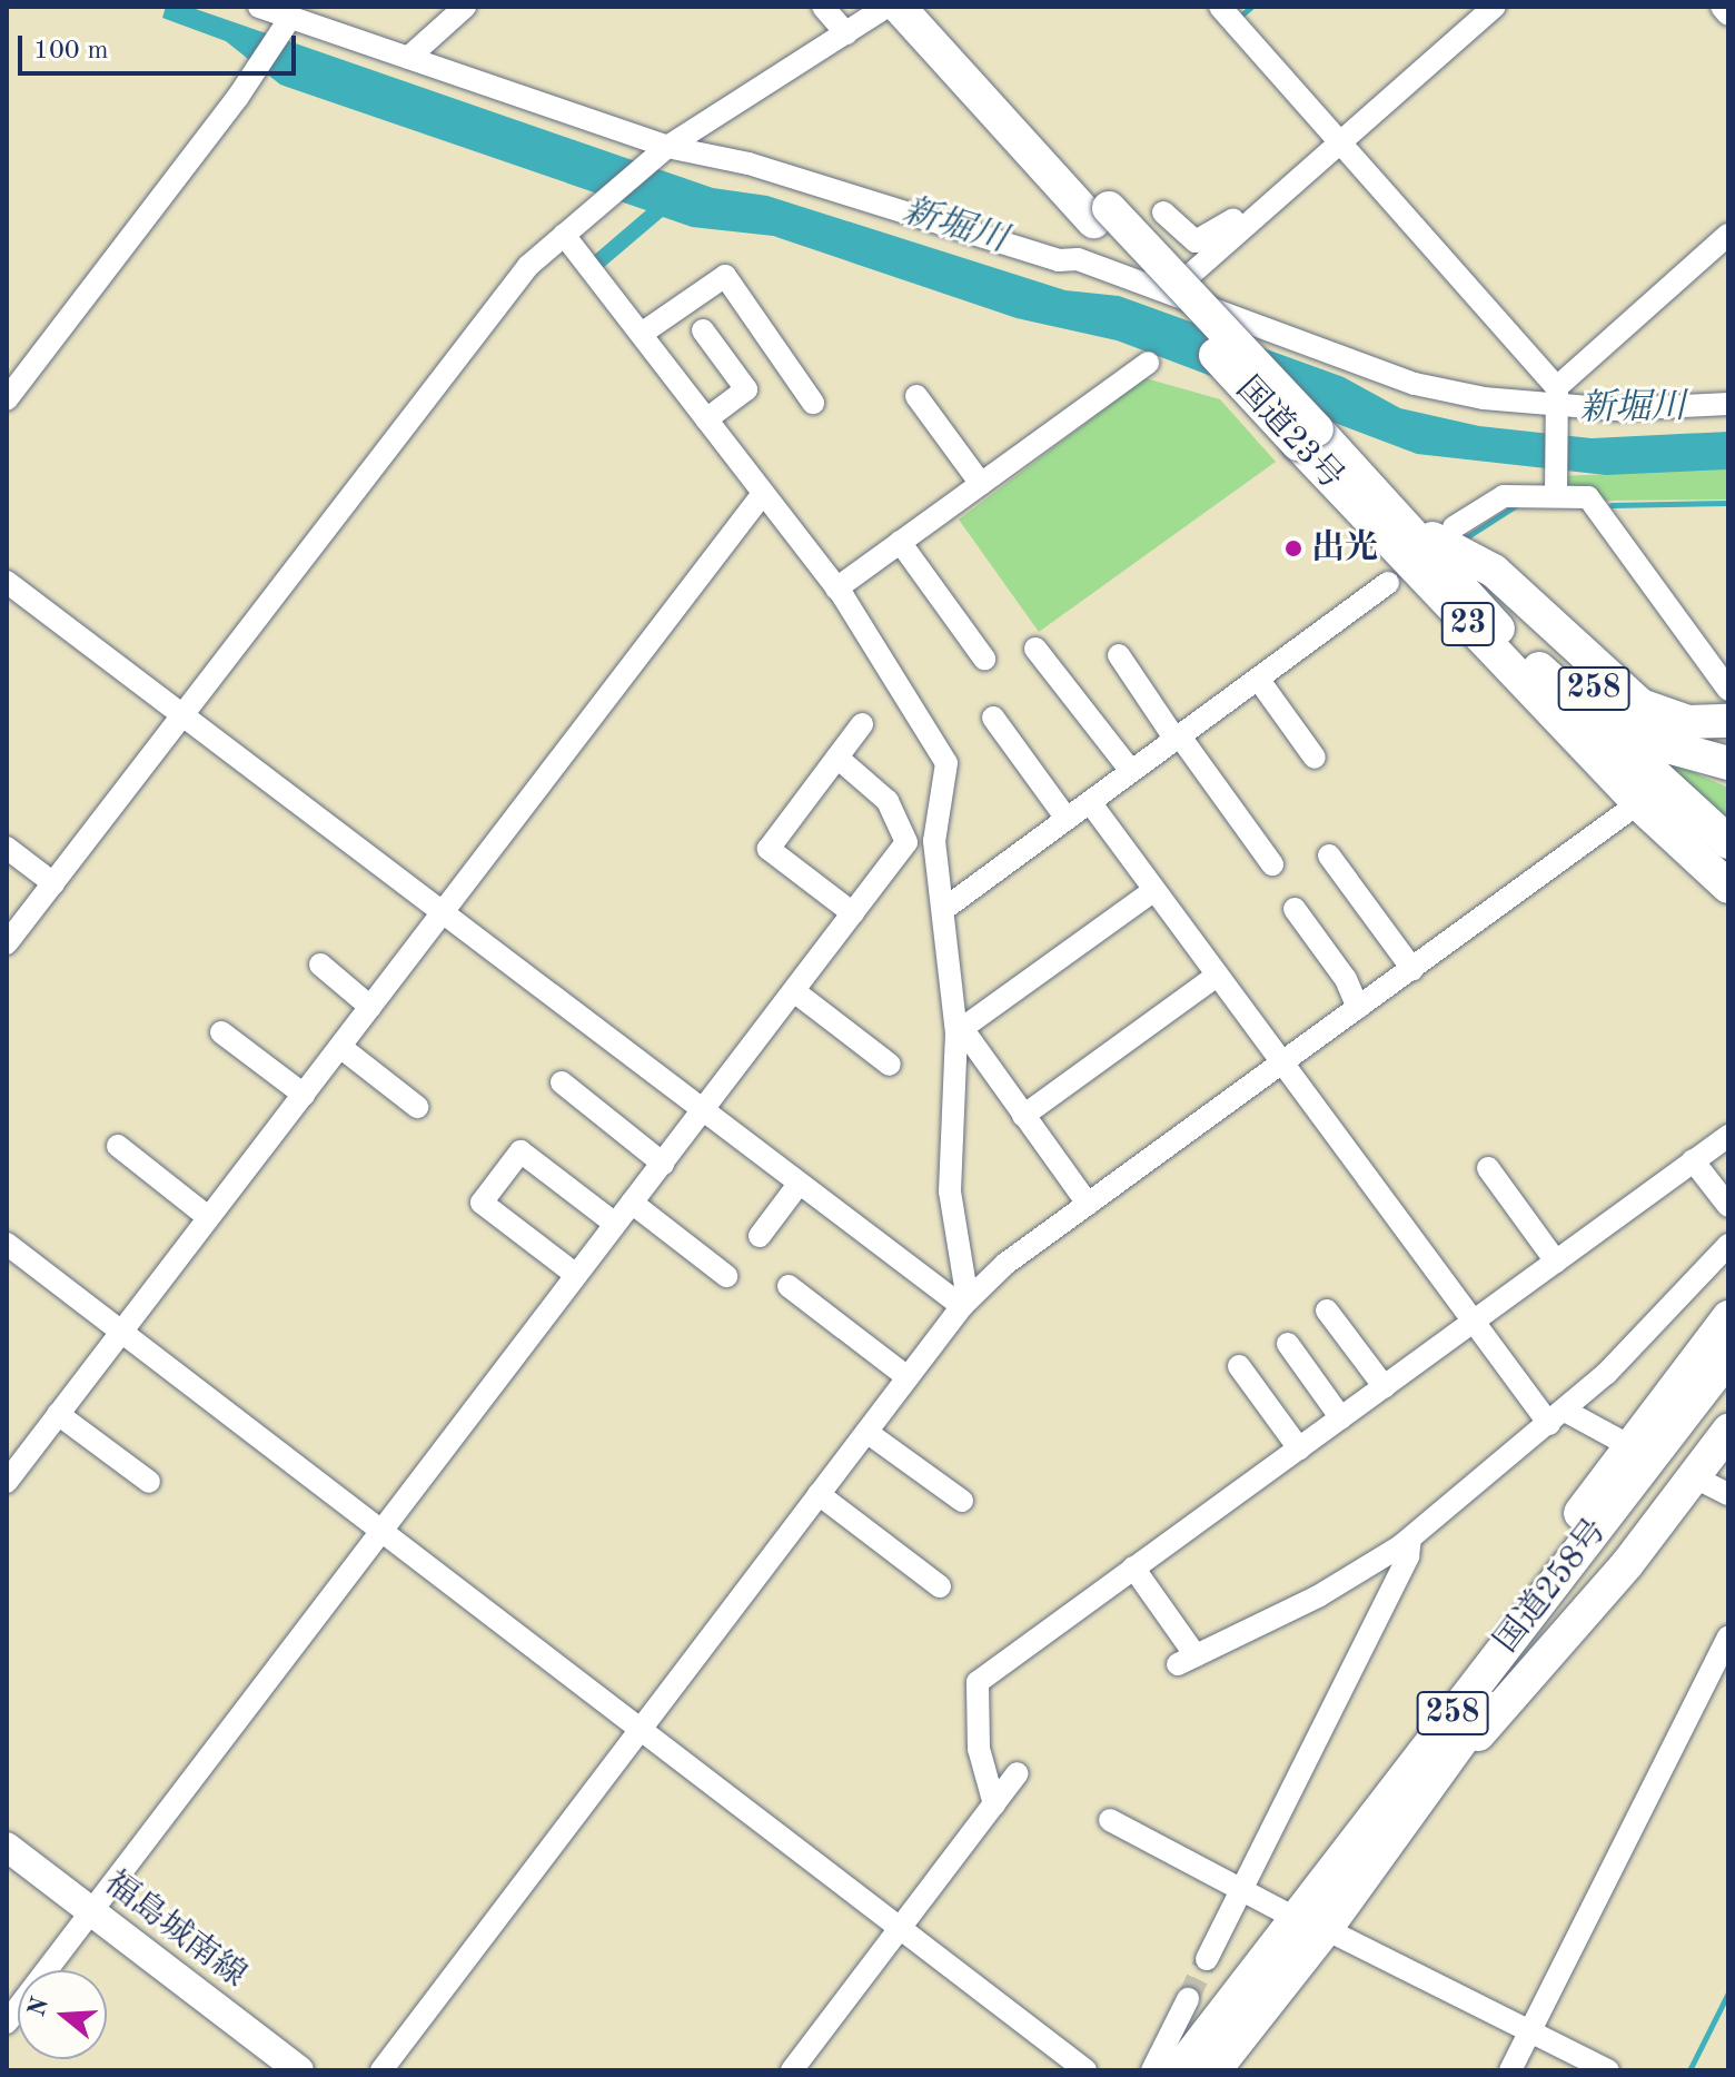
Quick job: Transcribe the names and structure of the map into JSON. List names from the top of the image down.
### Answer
{
  "streets": {
    "highway": [
      "国道23号",
      "23",
      "258",
      "国道258号"
    ],
    "main road": ["福島城南線"]
  },
  "crossings": [
    ["国道23号", "258"],
    ["258", "国道258号"]
  ],
  "water": ["新堀川"],
  "places": ["出光"],
  "scale_bar": "100 m",
  "north": "left"
}
